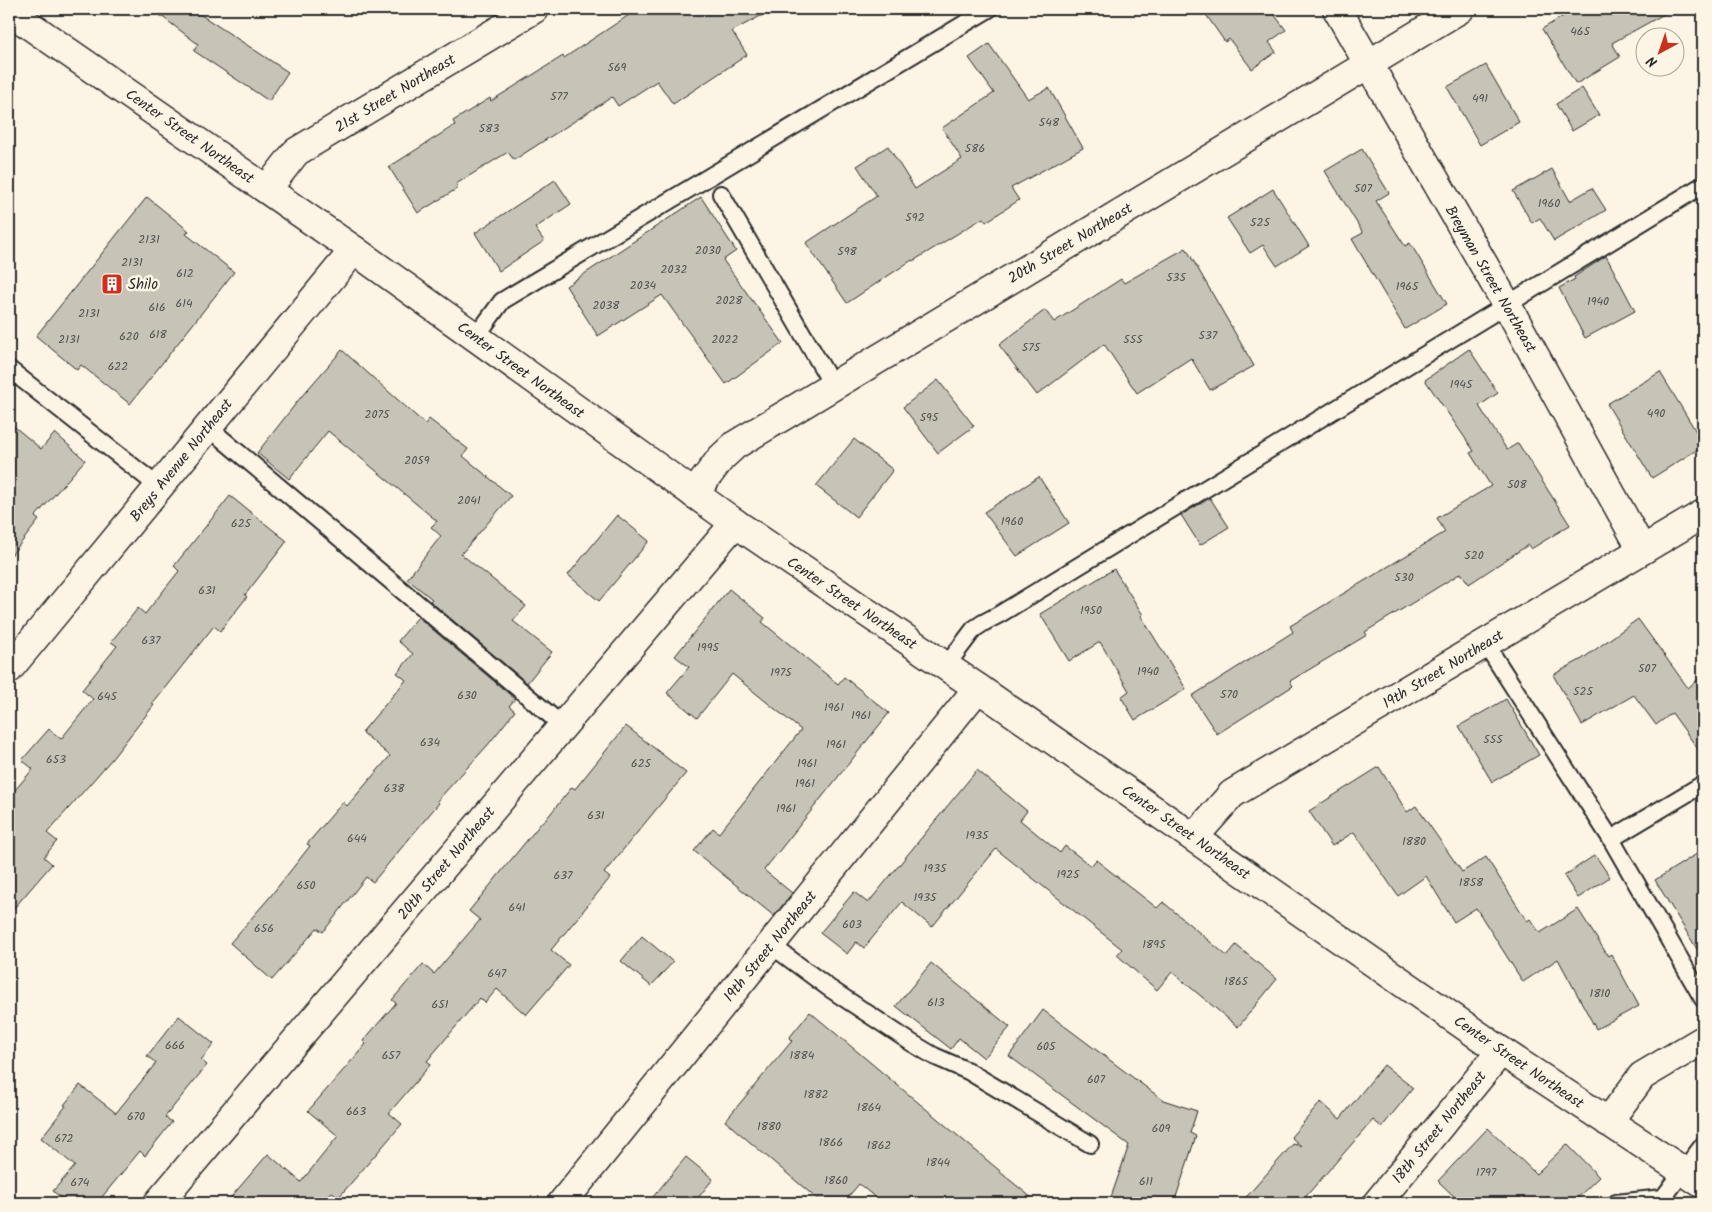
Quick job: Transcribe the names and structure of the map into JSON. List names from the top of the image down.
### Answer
{
  "streets": {
    "street": [
      "21st Street Northeast",
      "Center Street Northeast",
      "20th Street Northeast",
      "Breyman Street Northeast",
      "Breys Avenue Northeast",
      "19th Street Northeast",
      "18th Street Northeast"
    ]
  },
  "crossings": [
    ["21st Street Northeast", "Center Street Northeast"],
    ["Center Street Northeast", "20th Street Northeast"],
    ["Center Street Northeast", "Breys Avenue Northeast"],
    ["Center Street Northeast", "19th Street Northeast"],
    ["Center Street Northeast", "18th Street Northeast"],
    ["20th Street Northeast", "Breyman Street Northeast"],
    ["Breyman Street Northeast", "19th Street Northeast"]
  ],
  "places": {
    "building": ["Shilo"]
  },
  "house_numbers": [
    "465",
    "569",
    "577",
    "491",
    "548",
    "583",
    "586",
    "507",
    "1960",
    "592",
    "525",
    "2131",
    "2030",
    "598",
    "2131",
    "2032",
    "612",
    "535",
    "2034",
    "1965",
    "2028",
    "1940",
    "614",
    "2038",
    "616",
    "2131",
    "618",
    "537",
    "620",
    "2131",
    "2022",
    "555",
    "575",
    "622",
    "1945",
    "490",
    "2075",
    "595",
    "2059",
    "508",
    "2041",
    "1960",
    "625",
    "520",
    "530",
    "631",
    "1950",
    "637",
    "1995",
    "507",
    "1940",
    "1975",
    "525",
    "570",
    "630",
    "645",
    "1961",
    "1961",
    "555",
    "634",
    "1961",
    "653",
    "625",
    "1961",
    "1961",
    "638",
    "1961",
    "631",
    "1935",
    "644",
    "1880",
    "1935",
    "1925",
    "637",
    "1858",
    "650",
    "1935",
    "641",
    "603",
    "656",
    "1895",
    "647",
    "1865",
    "1810",
    "613",
    "651",
    "666",
    "605",
    "657",
    "1884",
    "607",
    "1882",
    "1864",
    "663",
    "670",
    "1880",
    "609",
    "672",
    "1866",
    "1862",
    "1844",
    "1797",
    "1860",
    "611",
    "674"
  ],
  "north": "bottom left"
}
